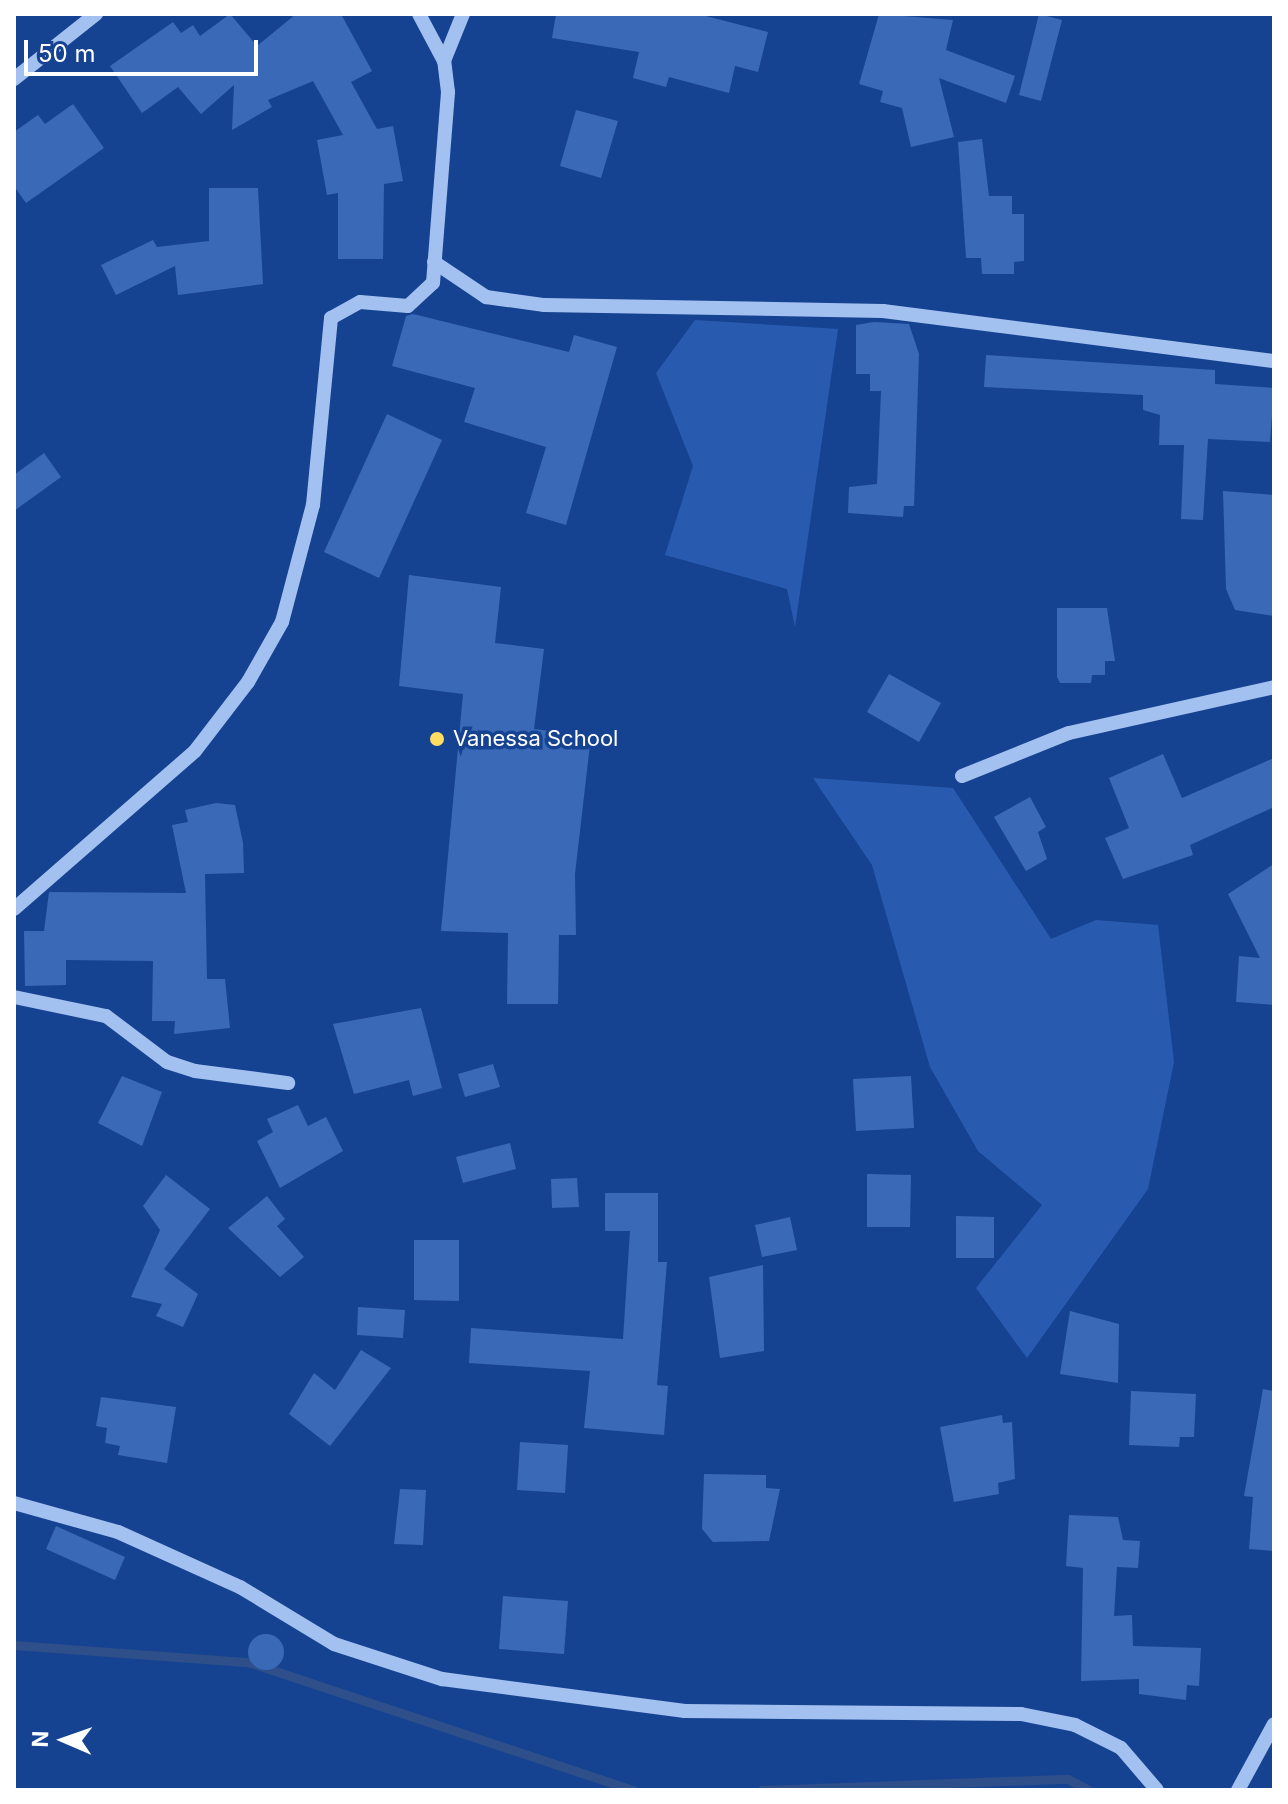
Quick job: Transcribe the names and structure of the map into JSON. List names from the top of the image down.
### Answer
{
  "places": ["Vanessa School"],
  "scale_bar": "50 m",
  "north": "left"
}
